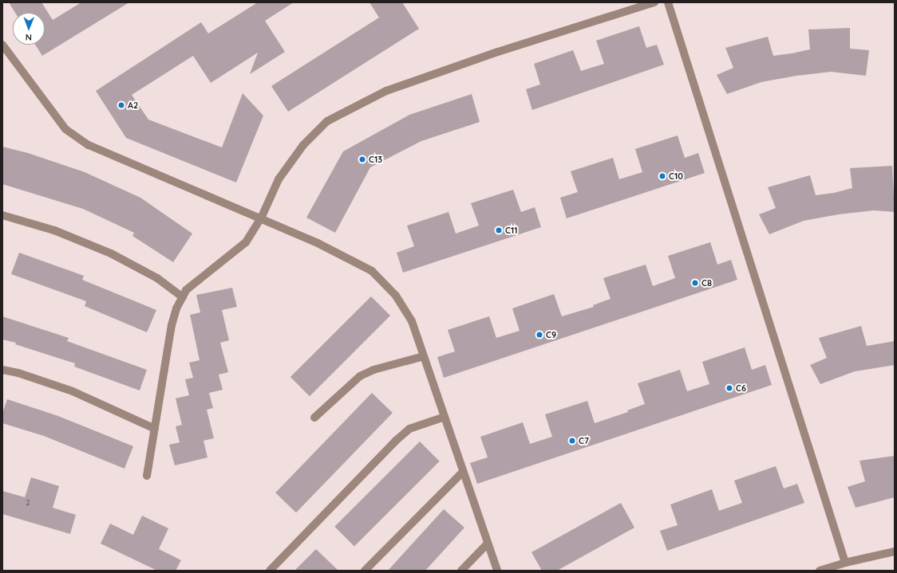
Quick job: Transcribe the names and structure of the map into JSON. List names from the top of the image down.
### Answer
{
  "places": [
    "A2",
    "C13",
    "C10",
    "C11",
    "C8",
    "C9",
    "C6",
    "C7"
  ],
  "house_numbers": ["2"],
  "north": "bottom"
}
